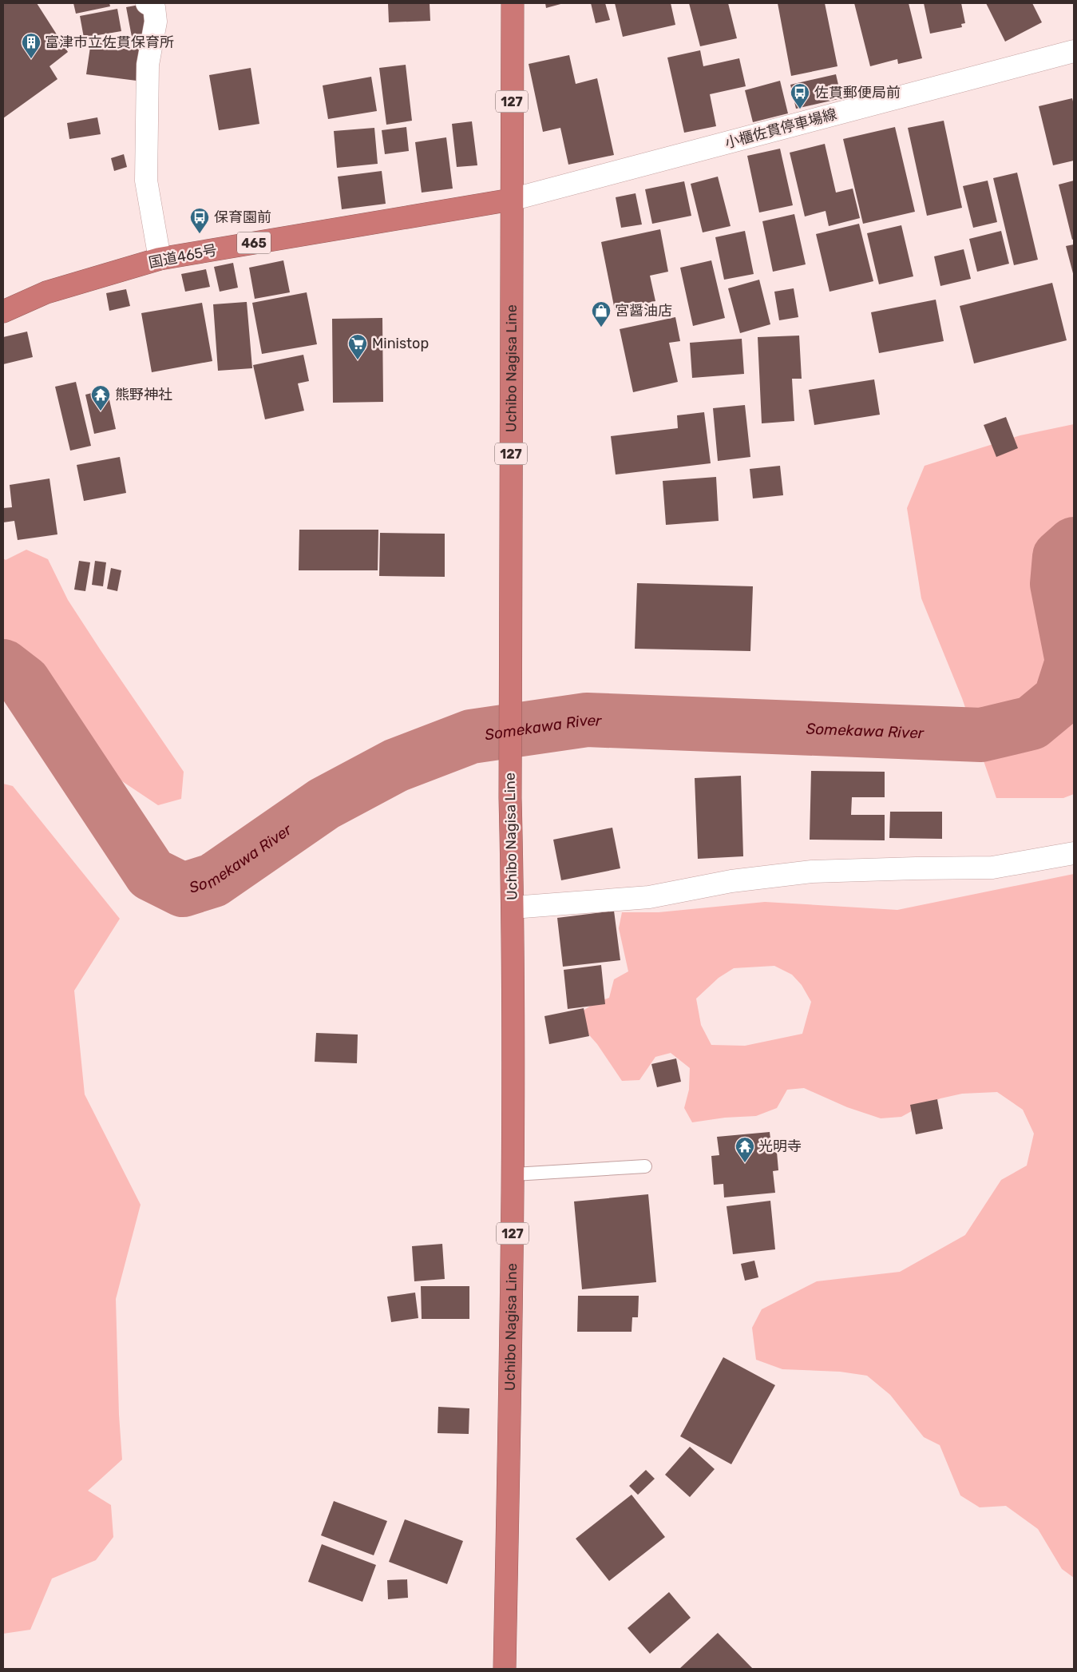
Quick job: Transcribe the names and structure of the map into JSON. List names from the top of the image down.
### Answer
{
  "streets": {
    "highway": [
      "127",
      "465",
      "国道465号",
      "Uchibo Nagisa Line"
    ],
    "street": ["小櫃佐貫停車場線"]
  },
  "crossings": [
    ["小櫃佐貫停車場線", "国道465号"],
    ["小櫃佐貫停車場線", "Uchibo Nagisa Line"],
    ["国道465号", "Uchibo Nagisa Line"]
  ],
  "water": ["Somekawa River"],
  "places": {
    "building": ["富津市立佐貫保育所"],
    "bus stop": ["佐貫郵便局前", "保育園前"],
    "shop": ["宮醤油店"],
    "supermarket": ["Ministop"],
    "temple": ["熊野神社", "光明寺"]
  }
}
